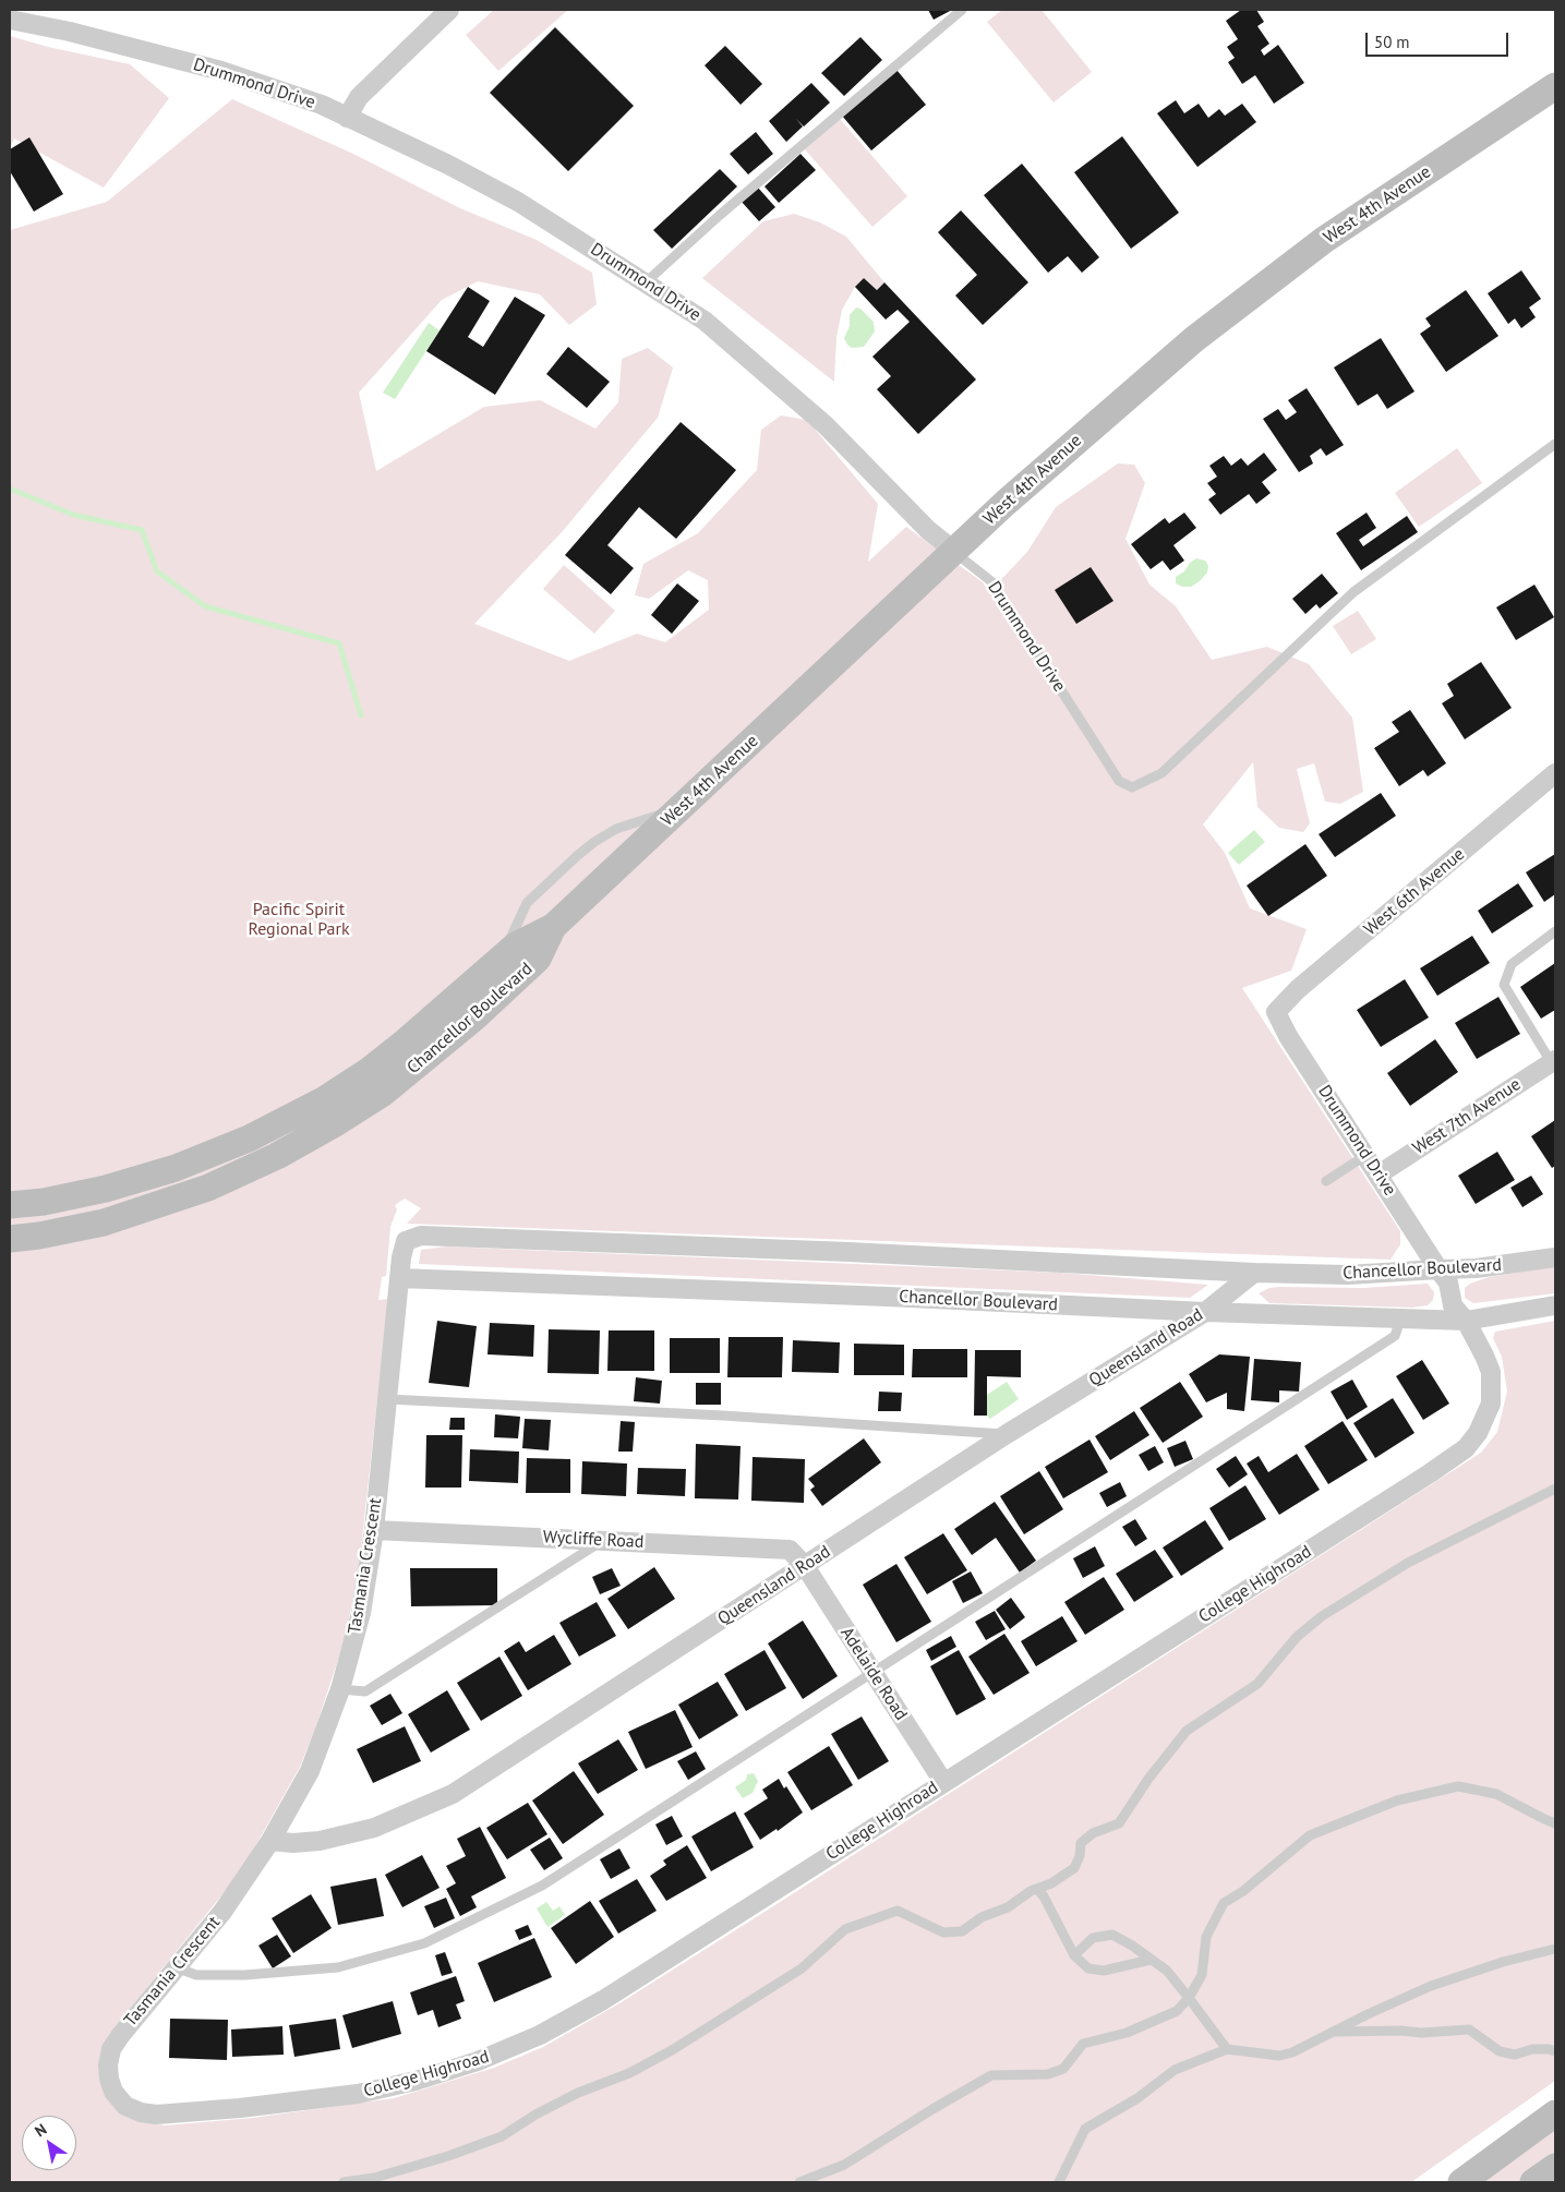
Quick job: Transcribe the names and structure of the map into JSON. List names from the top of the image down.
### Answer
{
  "streets": {
    "main road": ["West 4th Avenue", "Chancellor Boulevard"],
    "street": [
      "Drummond Drive",
      "West 6th Avenue",
      "West 7th Avenue",
      "Queensland Road",
      "Wycliffe Road",
      "Tasmania Crescent",
      "College Highroad",
      "Adelaide Road"
    ]
  },
  "crossings": [
    ["Drummond Drive", "West 4th Avenue"],
    ["Drummond Drive", "West 6th Avenue"],
    ["Drummond Drive", "Chancellor Boulevard"],
    ["Drummond Drive", "West 7th Avenue"],
    ["Drummond Drive", "College Highroad"],
    ["West 4th Avenue", "Chancellor Boulevard"],
    ["Chancellor Boulevard", "Queensland Road"],
    ["Chancellor Boulevard", "Tasmania Crescent"],
    ["Chancellor Boulevard", "College Highroad"],
    ["Queensland Road", "Wycliffe Road"],
    ["Queensland Road", "Tasmania Crescent"],
    ["Queensland Road", "Adelaide Road"],
    ["Wycliffe Road", "Tasmania Crescent"],
    ["Wycliffe Road", "Adelaide Road"],
    ["Tasmania Crescent", "College Highroad"],
    ["College Highroad", "Adelaide Road"]
  ],
  "parks": ["Pacific Spirit Regional Park"],
  "scale_bar": "50 m",
  "north": "top left"
}
